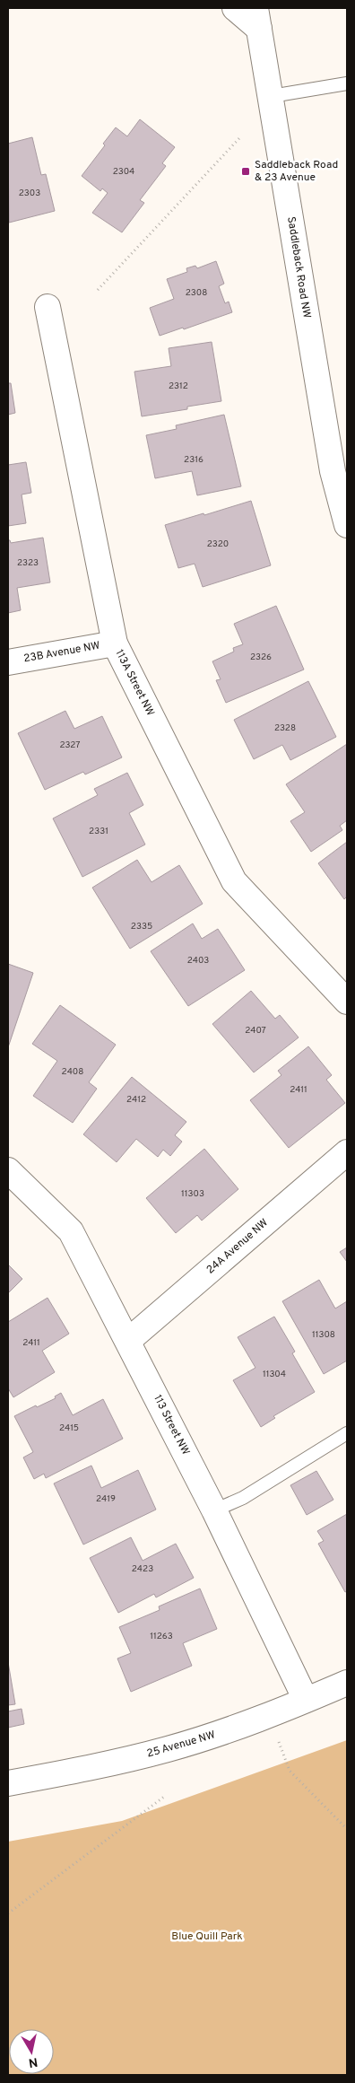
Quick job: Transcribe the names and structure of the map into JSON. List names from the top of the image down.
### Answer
{
  "streets": {
    "street": [
      "Saddleback Road NW",
      "23B Avenue NW",
      "113A Street NW",
      "24A Avenue NW",
      "113 Street NW",
      "25 Avenue NW"
    ]
  },
  "crossings": [
    ["23B Avenue NW", "113A Street NW"],
    ["24A Avenue NW", "113 Street NW"],
    ["113 Street NW", "25 Avenue NW"]
  ],
  "parks": ["Blue Quill Park"],
  "places": {
    "transit": ["Saddleback Road & 23 Avenue"]
  },
  "house_numbers": [
    "2304",
    "2303",
    "2308",
    "2312",
    "2316",
    "2320",
    "2323",
    "2326",
    "2328",
    "2327",
    "2331",
    "2335",
    "2403",
    "2407",
    "2408",
    "2411",
    "2412",
    "11303",
    "11308",
    "2411",
    "11304",
    "2415",
    "2419",
    "2423",
    "11263"
  ],
  "north": "bottom"
}
